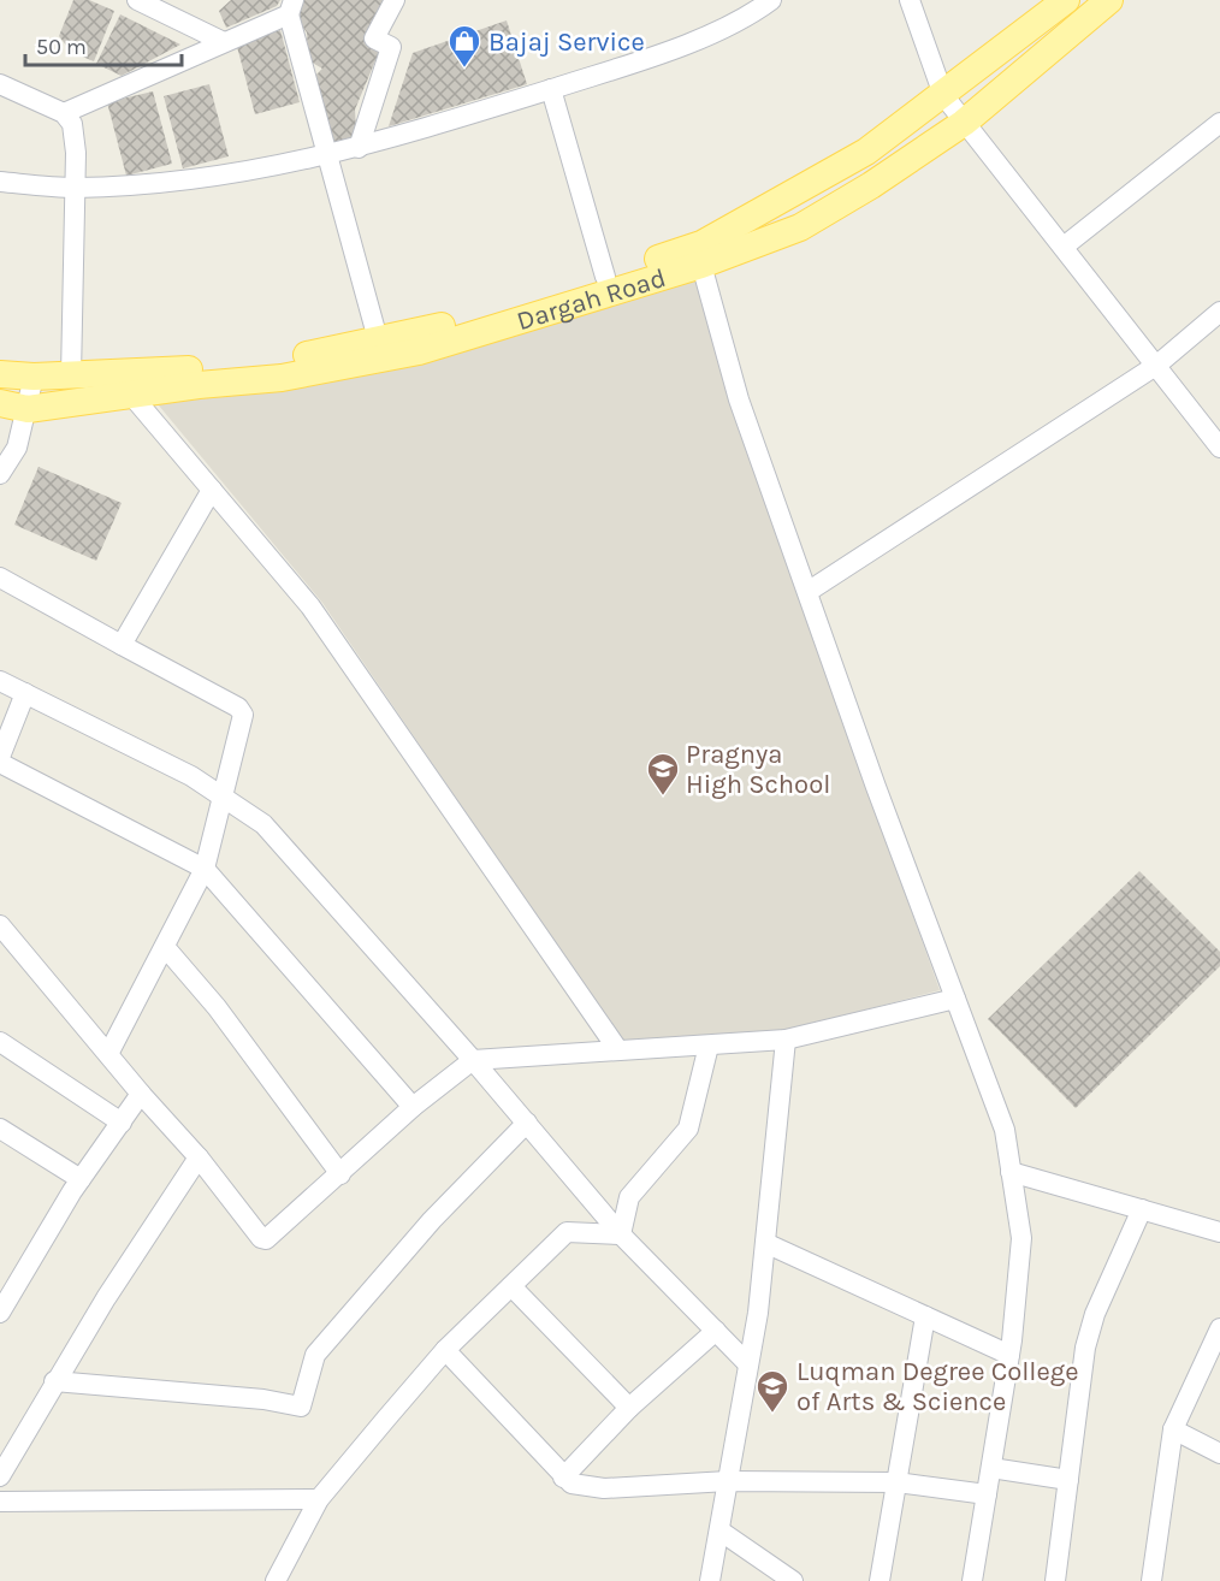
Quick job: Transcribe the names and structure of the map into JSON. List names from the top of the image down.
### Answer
{
  "streets": {
    "main road": ["Dargah Road"]
  },
  "places": {
    "shop": ["Bajaj Service"],
    "school or university": ["Pragnya High School", "Luqman Degree College of Arts & Science"]
  },
  "scale_bar": "50 m"
}
